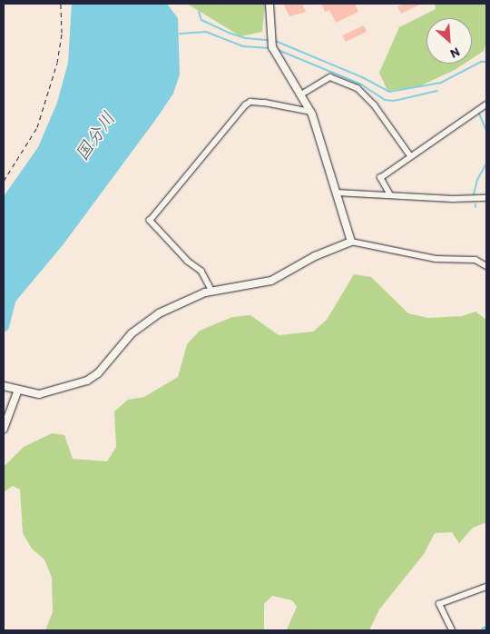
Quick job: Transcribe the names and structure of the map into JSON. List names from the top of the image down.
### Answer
{
  "water": ["国分川"],
  "north": "bottom right"
}
